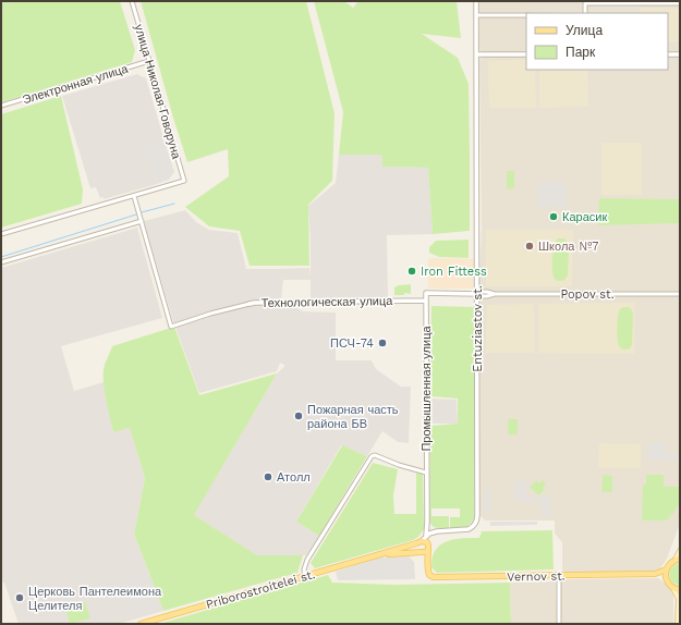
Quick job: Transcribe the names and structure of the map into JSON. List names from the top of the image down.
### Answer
{
  "streets": {
    "main road": ["Vernov st.", "Priborostroitelei st."],
    "street": [
      "Электронная улица",
      "улица Николая Говоруна",
      "Popov st.",
      "Технологическая улица",
      "Entuziastov st.",
      "Промышленная улица"
    ]
  },
  "crossings": [
    ["Электронная улица", "улица Николая Говоруна"],
    ["Popov st.", "Entuziastov st."],
    ["Технологическая улица", "Промышленная улица"],
    ["Vernov st.", "Priborostroitelei st."]
  ],
  "places": [
    "Карасик",
    "Школа №7",
    "Iron Fittess",
    "ПСЧ-74",
    "Пожарная часть района БВ",
    "Атолл",
    "Церковь Пантелеимона Целителя"
  ],
  "legend": ["Улица", "Парк"]
}
